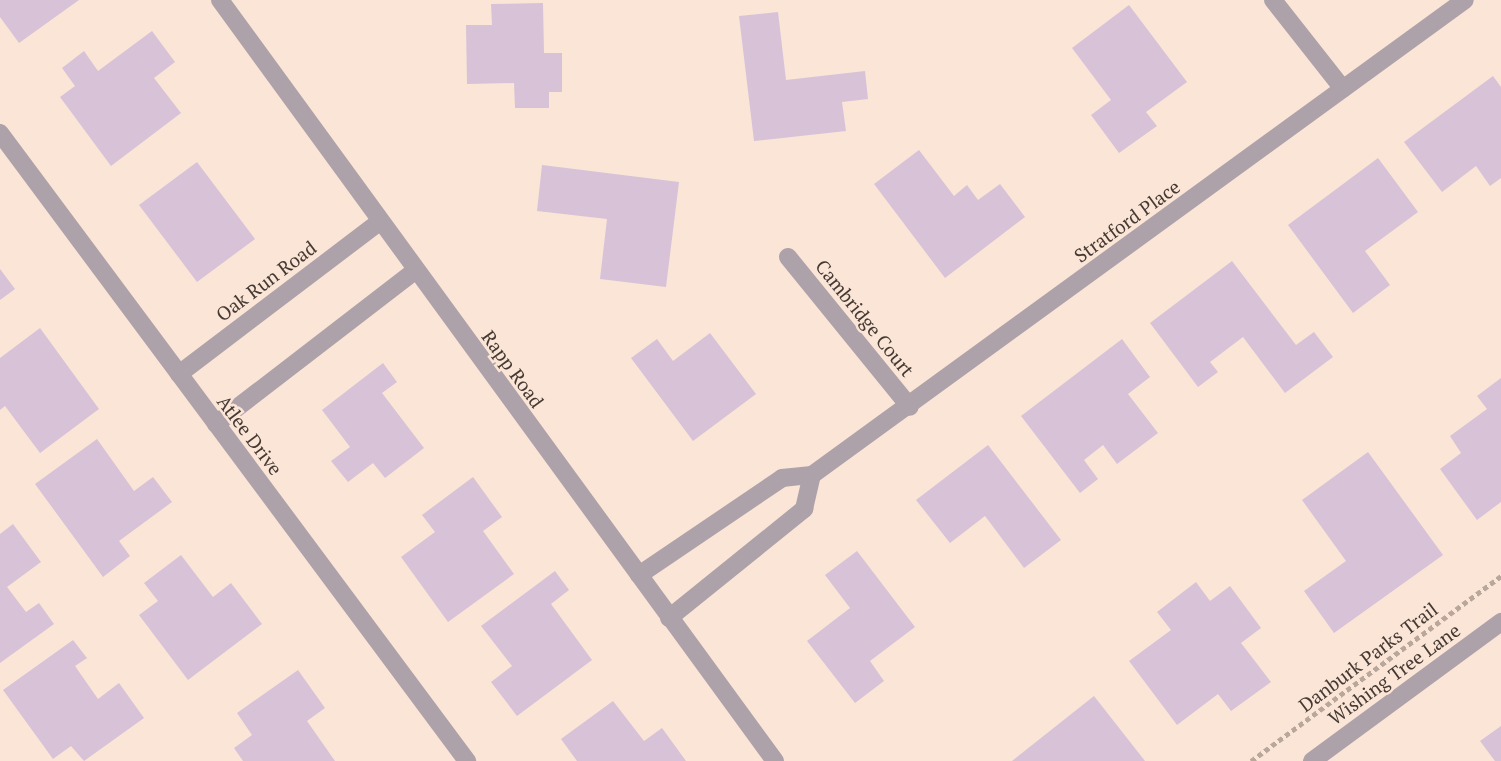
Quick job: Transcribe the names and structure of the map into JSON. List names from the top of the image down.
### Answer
{
  "streets": {
    "street": [
      "Stratford Place",
      "Oak Run Road",
      "Cambridge Court",
      "Rapp Road",
      "Atlee Drive",
      "Wishing Tree Lane"
    ],
    "path": ["Danburk Parks Trail"]
  },
  "crossings": [
    ["Stratford Place", "Cambridge Court"],
    ["Stratford Place", "Rapp Road"],
    ["Oak Run Road", "Rapp Road"],
    ["Oak Run Road", "Atlee Drive"]
  ]
}
